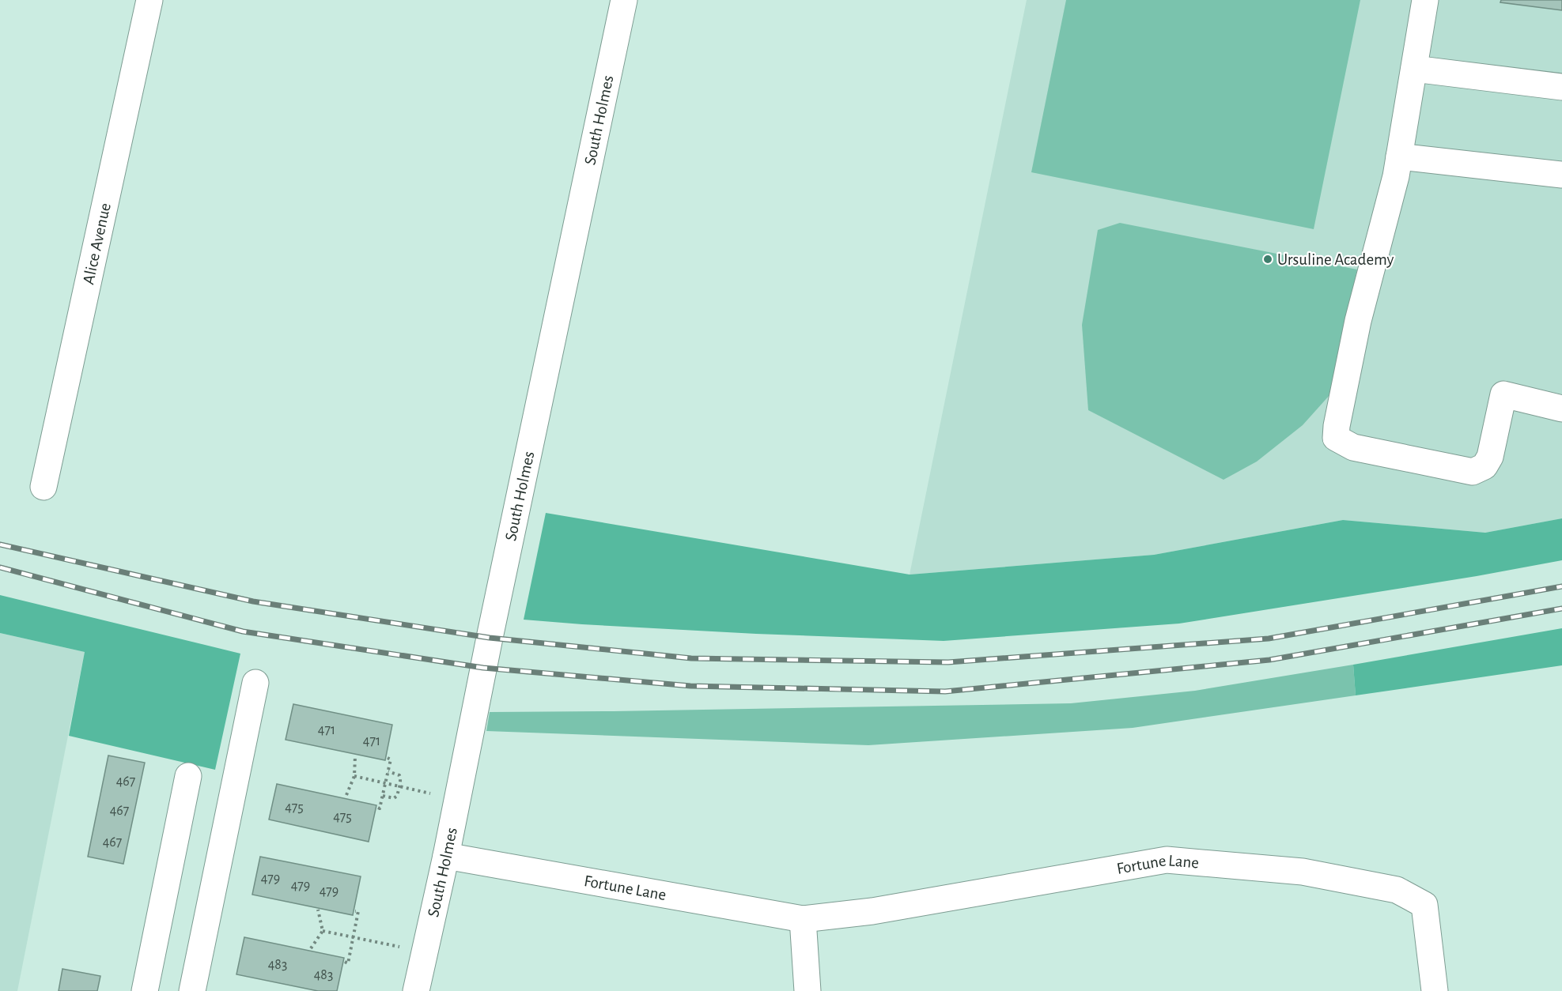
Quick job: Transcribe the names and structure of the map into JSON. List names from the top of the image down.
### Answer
{
  "streets": {
    "street": ["South Holmes", "Alice Avenue", "Fortune Lane"]
  },
  "crossings": [
    ["South Holmes", "Fortune Lane"]
  ],
  "places": ["Ursuline Academy"],
  "house_numbers": [
    "471",
    "471",
    "467",
    "475",
    "467",
    "475",
    "467",
    "479",
    "479",
    "479",
    "483",
    "483"
  ]
}
